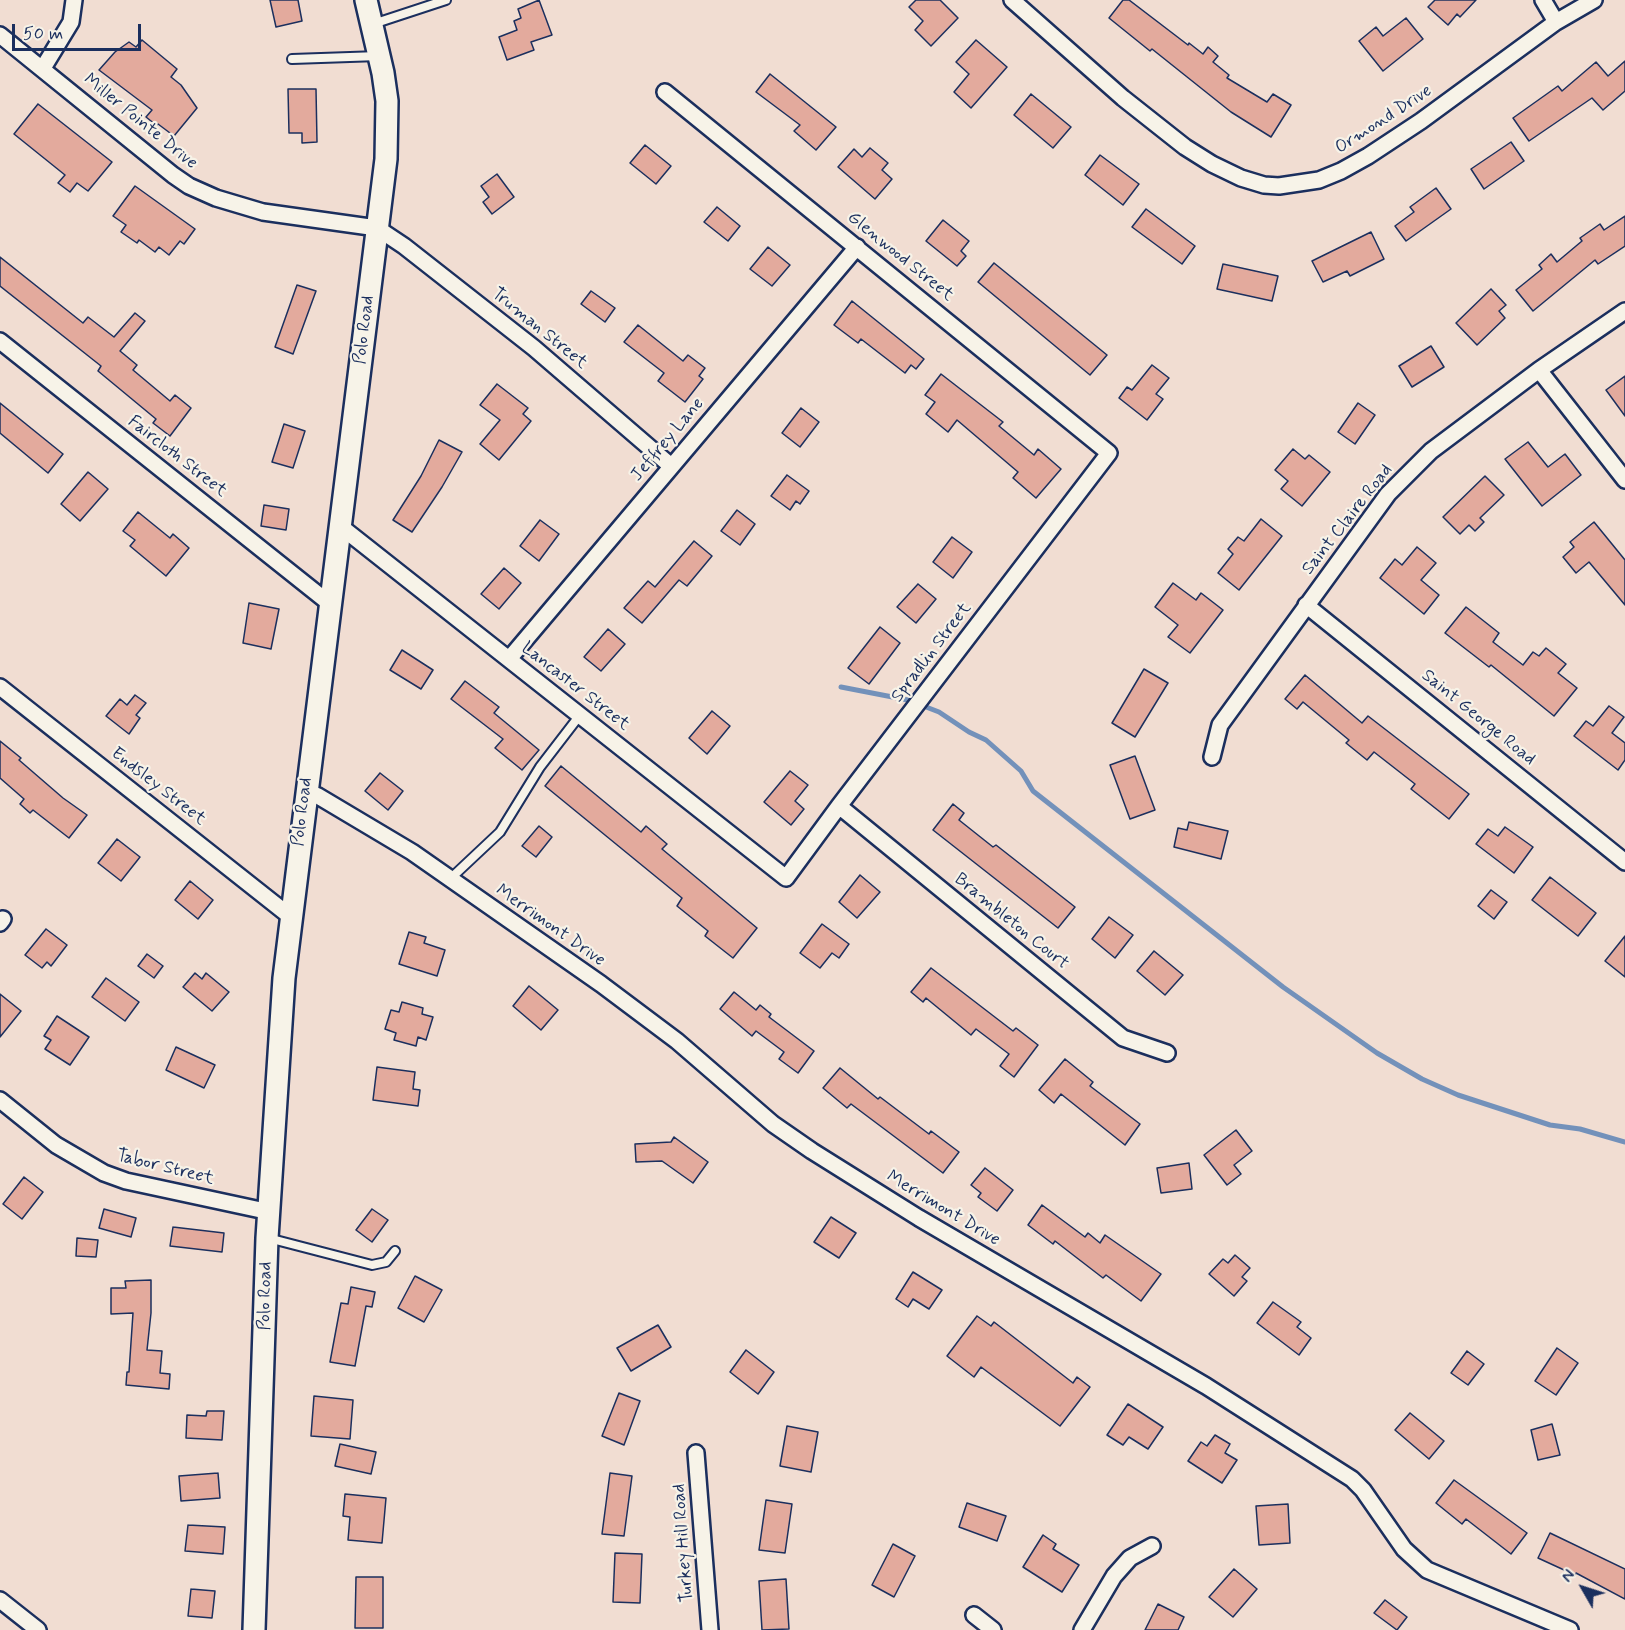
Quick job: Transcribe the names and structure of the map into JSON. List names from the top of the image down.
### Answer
{
  "streets": {
    "main road": ["Polo Road"],
    "street": [
      "Ormond Drive",
      "Miller Pointe Drive",
      "Glenwood Street",
      "Truman Street",
      "Jeffrey Lane",
      "Faircloth Street",
      "Saint Claire Road",
      "Spradlin Street",
      "Lancaster Street",
      "Saint George Road",
      "Endsley Street",
      "Brambleton Court",
      "Merrimont Drive",
      "Tabor Street",
      "Turkey Hill Road"
    ]
  },
  "crossings": [
    ["Miller Pointe Drive", "Truman Street"],
    ["Miller Pointe Drive", "Polo Road"],
    ["Glenwood Street", "Jeffrey Lane"],
    ["Glenwood Street", "Spradlin Street"],
    ["Truman Street", "Polo Road"],
    ["Truman Street", "Jeffrey Lane"],
    ["Polo Road", "Faircloth Street"],
    ["Polo Road", "Lancaster Street"],
    ["Polo Road", "Endsley Street"],
    ["Polo Road", "Merrimont Drive"],
    ["Polo Road", "Tabor Street"],
    ["Jeffrey Lane", "Lancaster Street"],
    ["Saint Claire Road", "Saint George Road"],
    ["Spradlin Street", "Lancaster Street"],
    ["Spradlin Street", "Brambleton Court"]
  ],
  "scale_bar": "50 m",
  "north": "top left"
}
